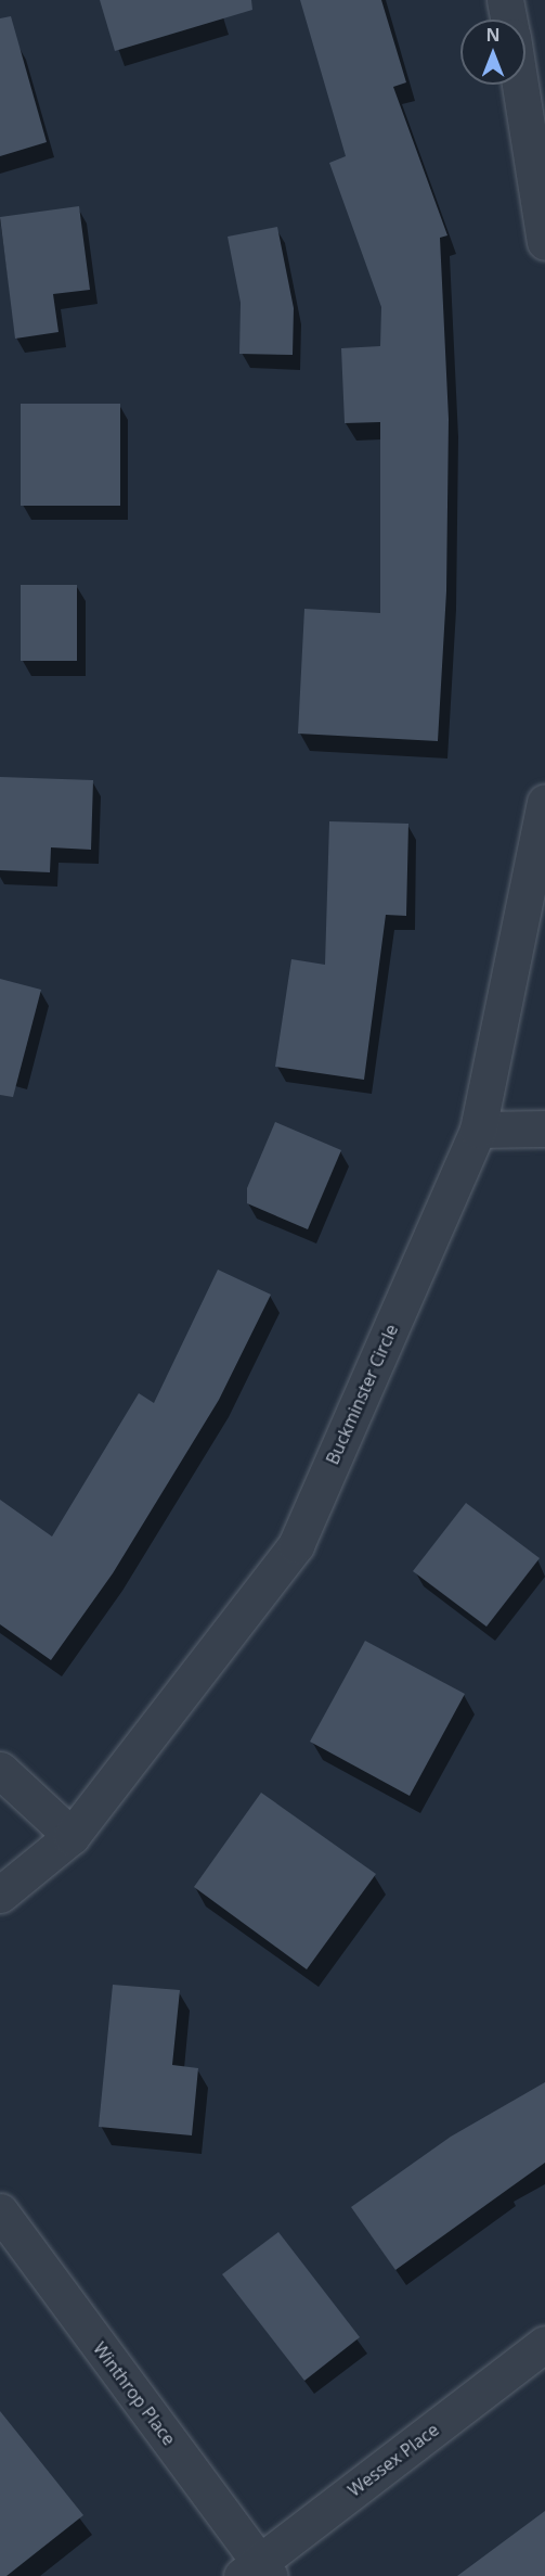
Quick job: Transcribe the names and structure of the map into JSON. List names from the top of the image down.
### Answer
{
  "streets": {
    "street": ["Buckminster Circle", "Winthrop Place", "Wessex Place"]
  },
  "crossings": [
    ["Winthrop Place", "Wessex Place"]
  ],
  "north": "top"
}
